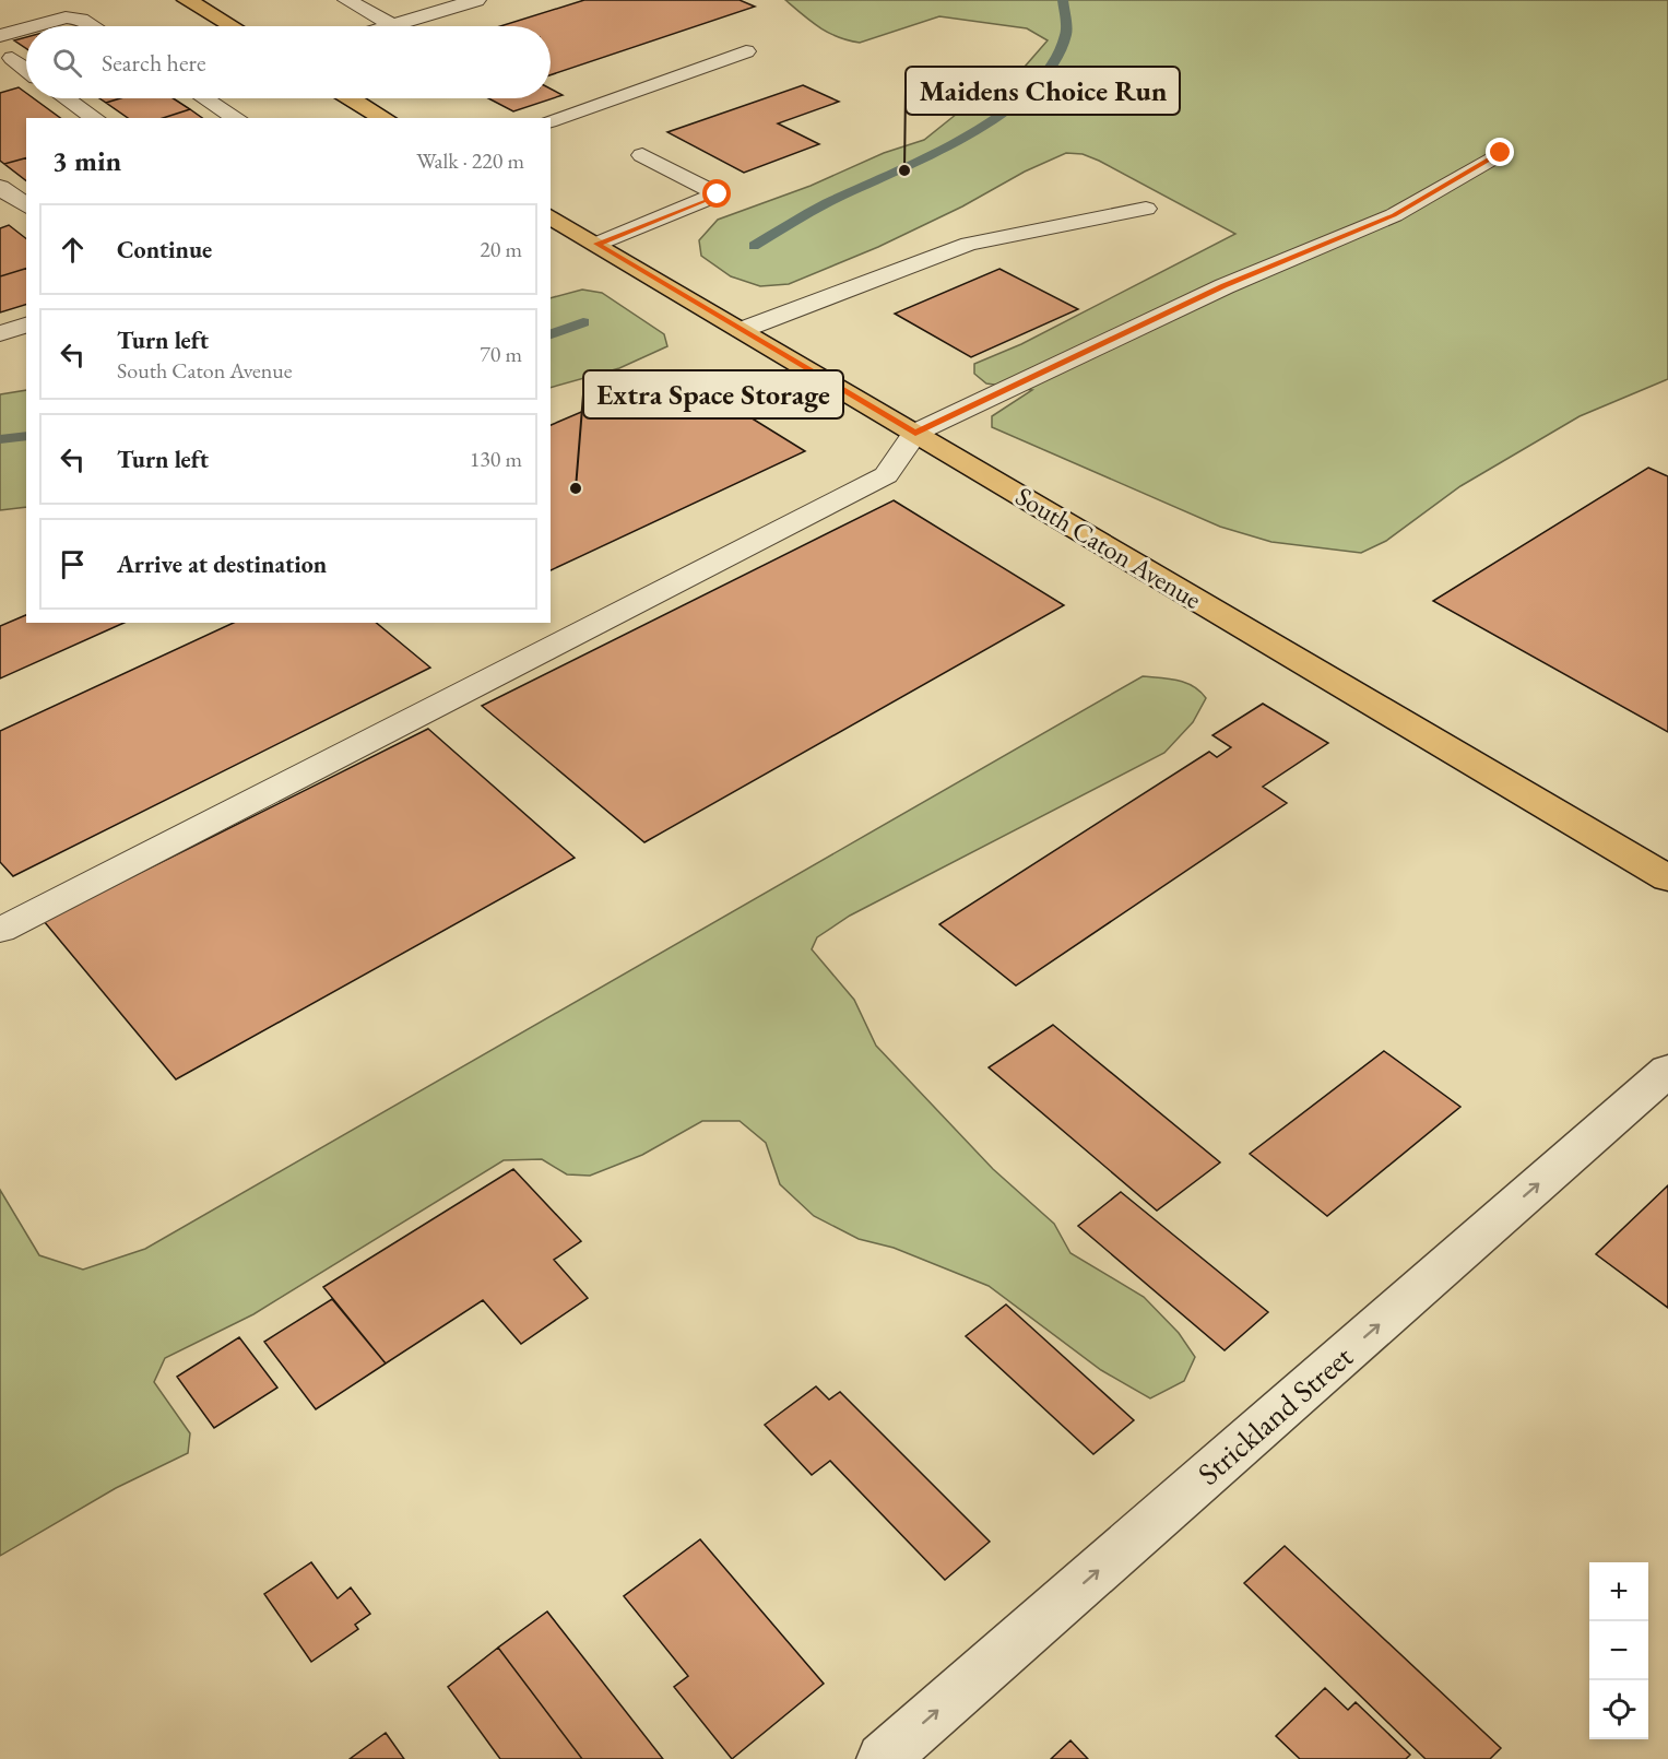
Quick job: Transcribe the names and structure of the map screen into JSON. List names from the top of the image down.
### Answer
{
  "streets": {
    "main road": ["South Caton Avenue"],
    "street": ["Strickland Street"]
  },
  "one_way": ["Strickland Street"],
  "places": ["Maidens Choice Run", "Extra Space Storage"],
  "page": {
    "search": "Search here",
    "heading": ["3 min", "Walk · 220 m"],
    "list": [
      ["Continue", "20 m"],
      ["Turn left", "South Caton Avenue", "70 m"],
      ["Turn left", "130 m"],
      "Arrive at destination"
    ],
    "map_buttons": ["+", "−"]
  }
}
